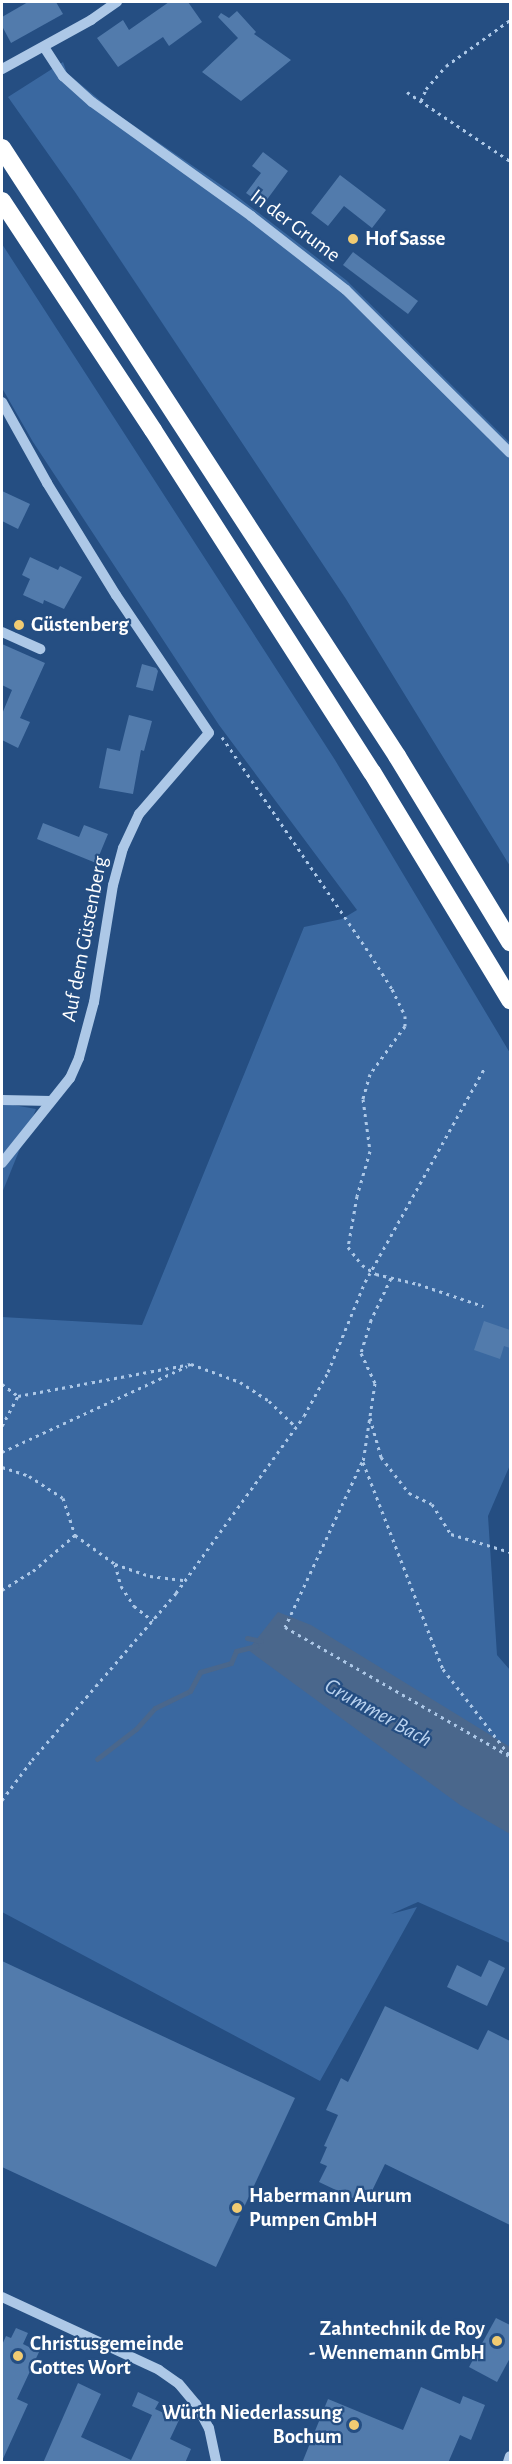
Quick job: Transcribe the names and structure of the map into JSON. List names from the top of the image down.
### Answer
{
  "streets": {
    "street": ["In der Grume", "Auf dem Güstenberg"]
  },
  "water": ["Grummer Bach"],
  "places": [
    "Hof Sasse",
    "Güstenberg",
    "Habermann Aurum Pumpen GmbH",
    "Zahntechnik de Roy - Wennemann GmbH",
    "Christusgemeinde Gottes Wort",
    "Würth Niederlassung Bochum"
  ]
}
